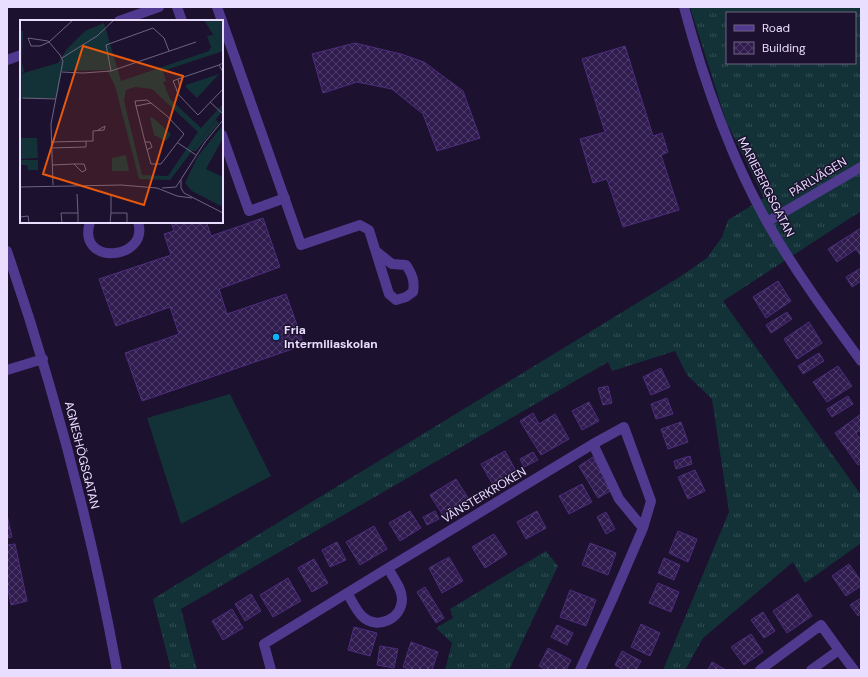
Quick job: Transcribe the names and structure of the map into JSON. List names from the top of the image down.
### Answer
{
  "streets": {
    "street": [
      "PÄRLVÄGEN",
      "MARIEBERGSGATAN",
      "AGNESHÖGSGATAN",
      "VÄNSTERKROKEN"
    ]
  },
  "crossings": [
    ["PÄRLVÄGEN", "MARIEBERGSGATAN"]
  ],
  "places": ["Fria Intermiliaskolan"],
  "legend": ["Road", "Building"]
}
